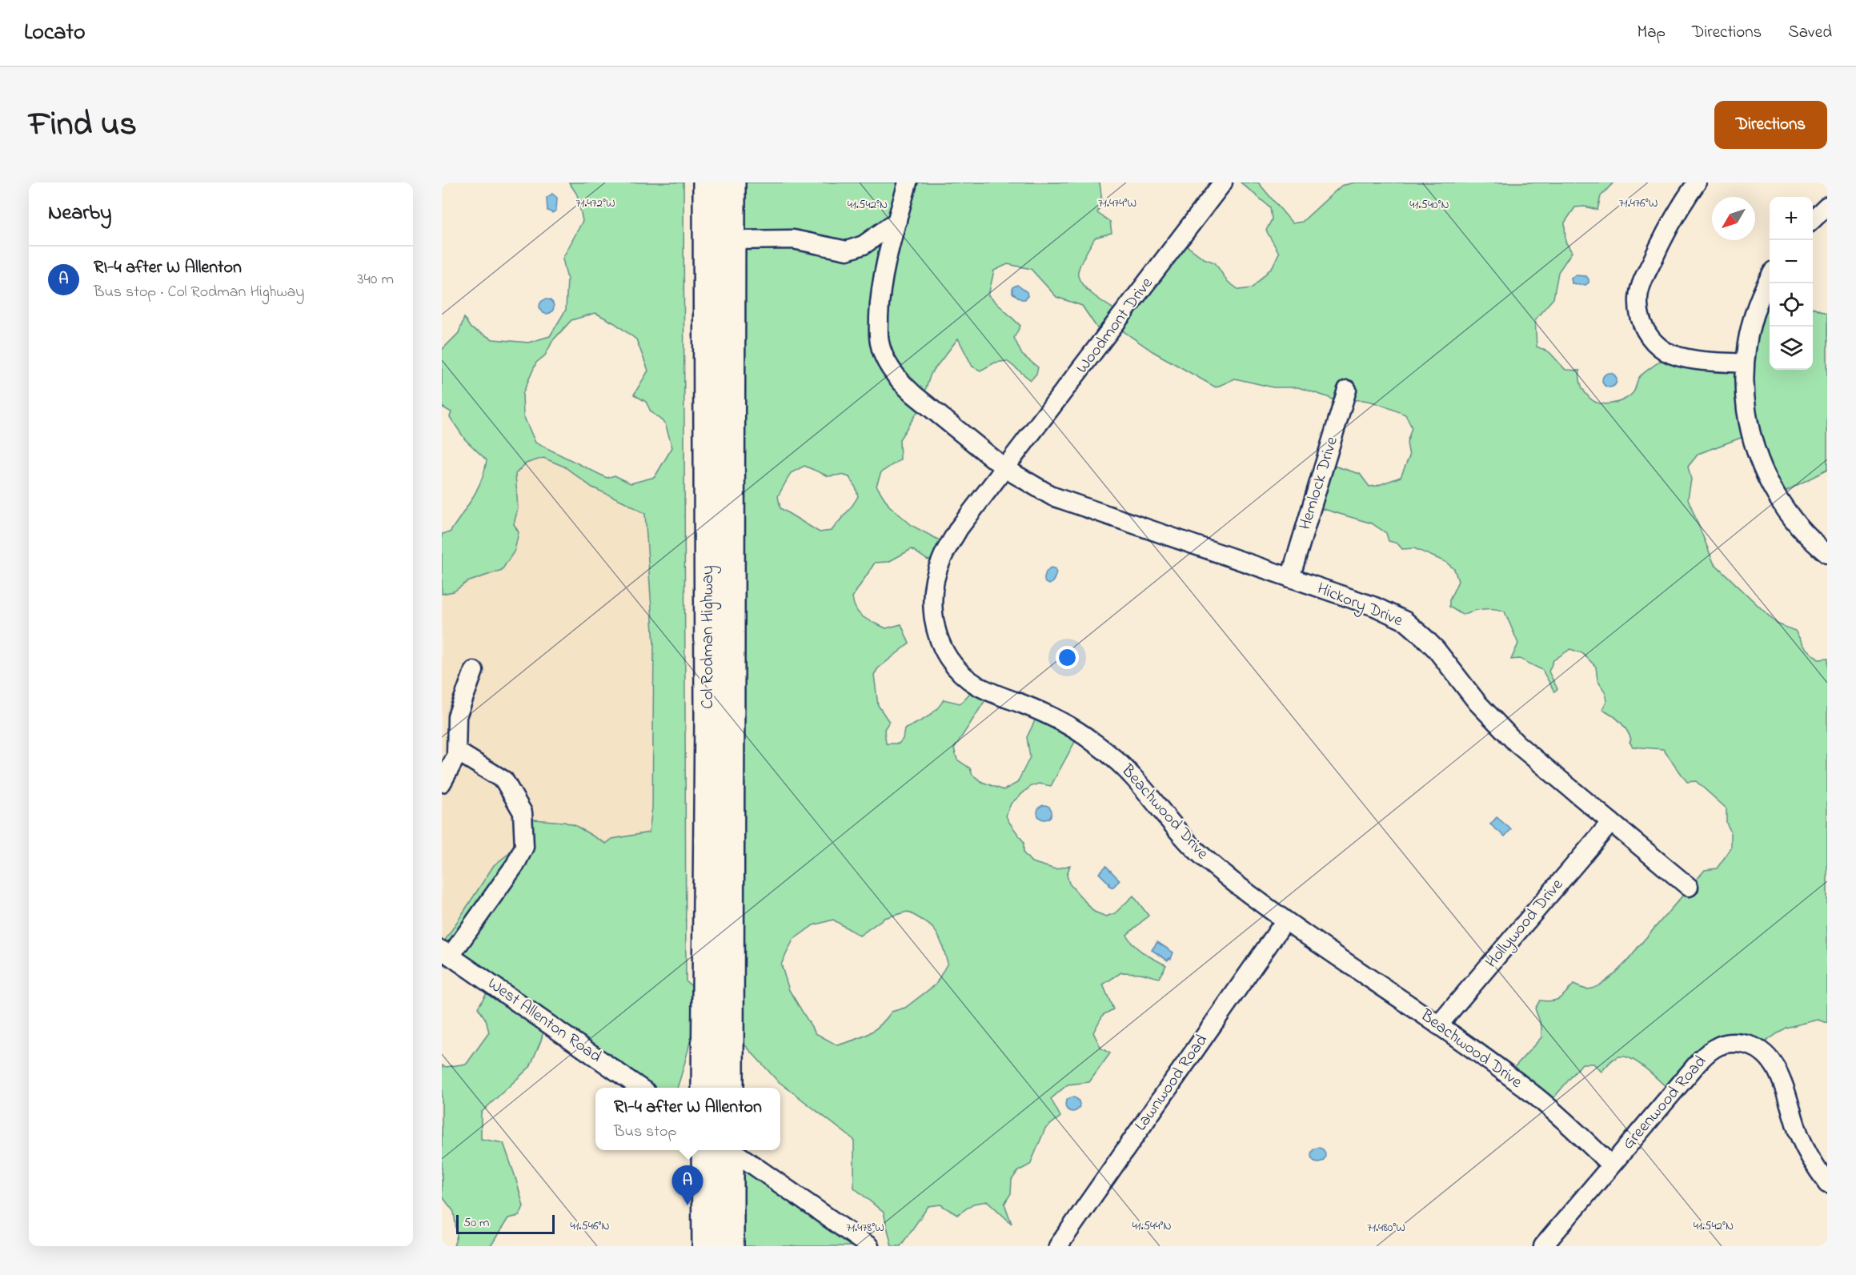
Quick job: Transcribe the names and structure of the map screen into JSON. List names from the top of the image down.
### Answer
{
  "streets": {
    "highway": ["Col Rodman Highway"],
    "street": [
      "Woodmont Drive",
      "Hemlock Drive",
      "Hickory Drive",
      "Beachwood Drive",
      "Hollywood Drive",
      "West Allenton Road",
      "Lawnwood Road",
      "Greenwood Road"
    ]
  },
  "crossings": [
    ["Woodmont Drive", "Hickory Drive"],
    ["Woodmont Drive", "Beachwood Drive"],
    ["Hemlock Drive", "Hickory Drive"],
    ["Hickory Drive", "Beachwood Drive"],
    ["Hickory Drive", "Hollywood Drive"],
    ["Beachwood Drive", "Hollywood Drive"],
    ["Beachwood Drive", "Lawnwood Road"],
    ["Beachwood Drive", "Greenwood Road"]
  ],
  "scale_bar": "50 m",
  "north": "bottom left",
  "page": {
    "header": "Locato",
    "nav": ["Map", "Directions", "Saved"],
    "title": "Find us",
    "buttons": "Directions",
    "heading": "Nearby",
    "map_buttons": ["+", "−"],
    "list": [
      {
        "mark": "A",
        "name": "RI-4 after W Allenton",
        "note": "Bus stop · Col Rodman Highway",
        "value": "340 m"
      }
    ],
    "popup": ["RI-4 after W Allenton", "Bus stop"],
    "pins": "A",
    "scale": "50 m"
  },
  "coordinates": [
    "71.472°W",
    "71.474°W",
    "71.476°W",
    "41.542°N",
    "41.540°N",
    "41.546°N",
    "41.544°N",
    "71.478°W",
    "71.480°W"
  ]
}
